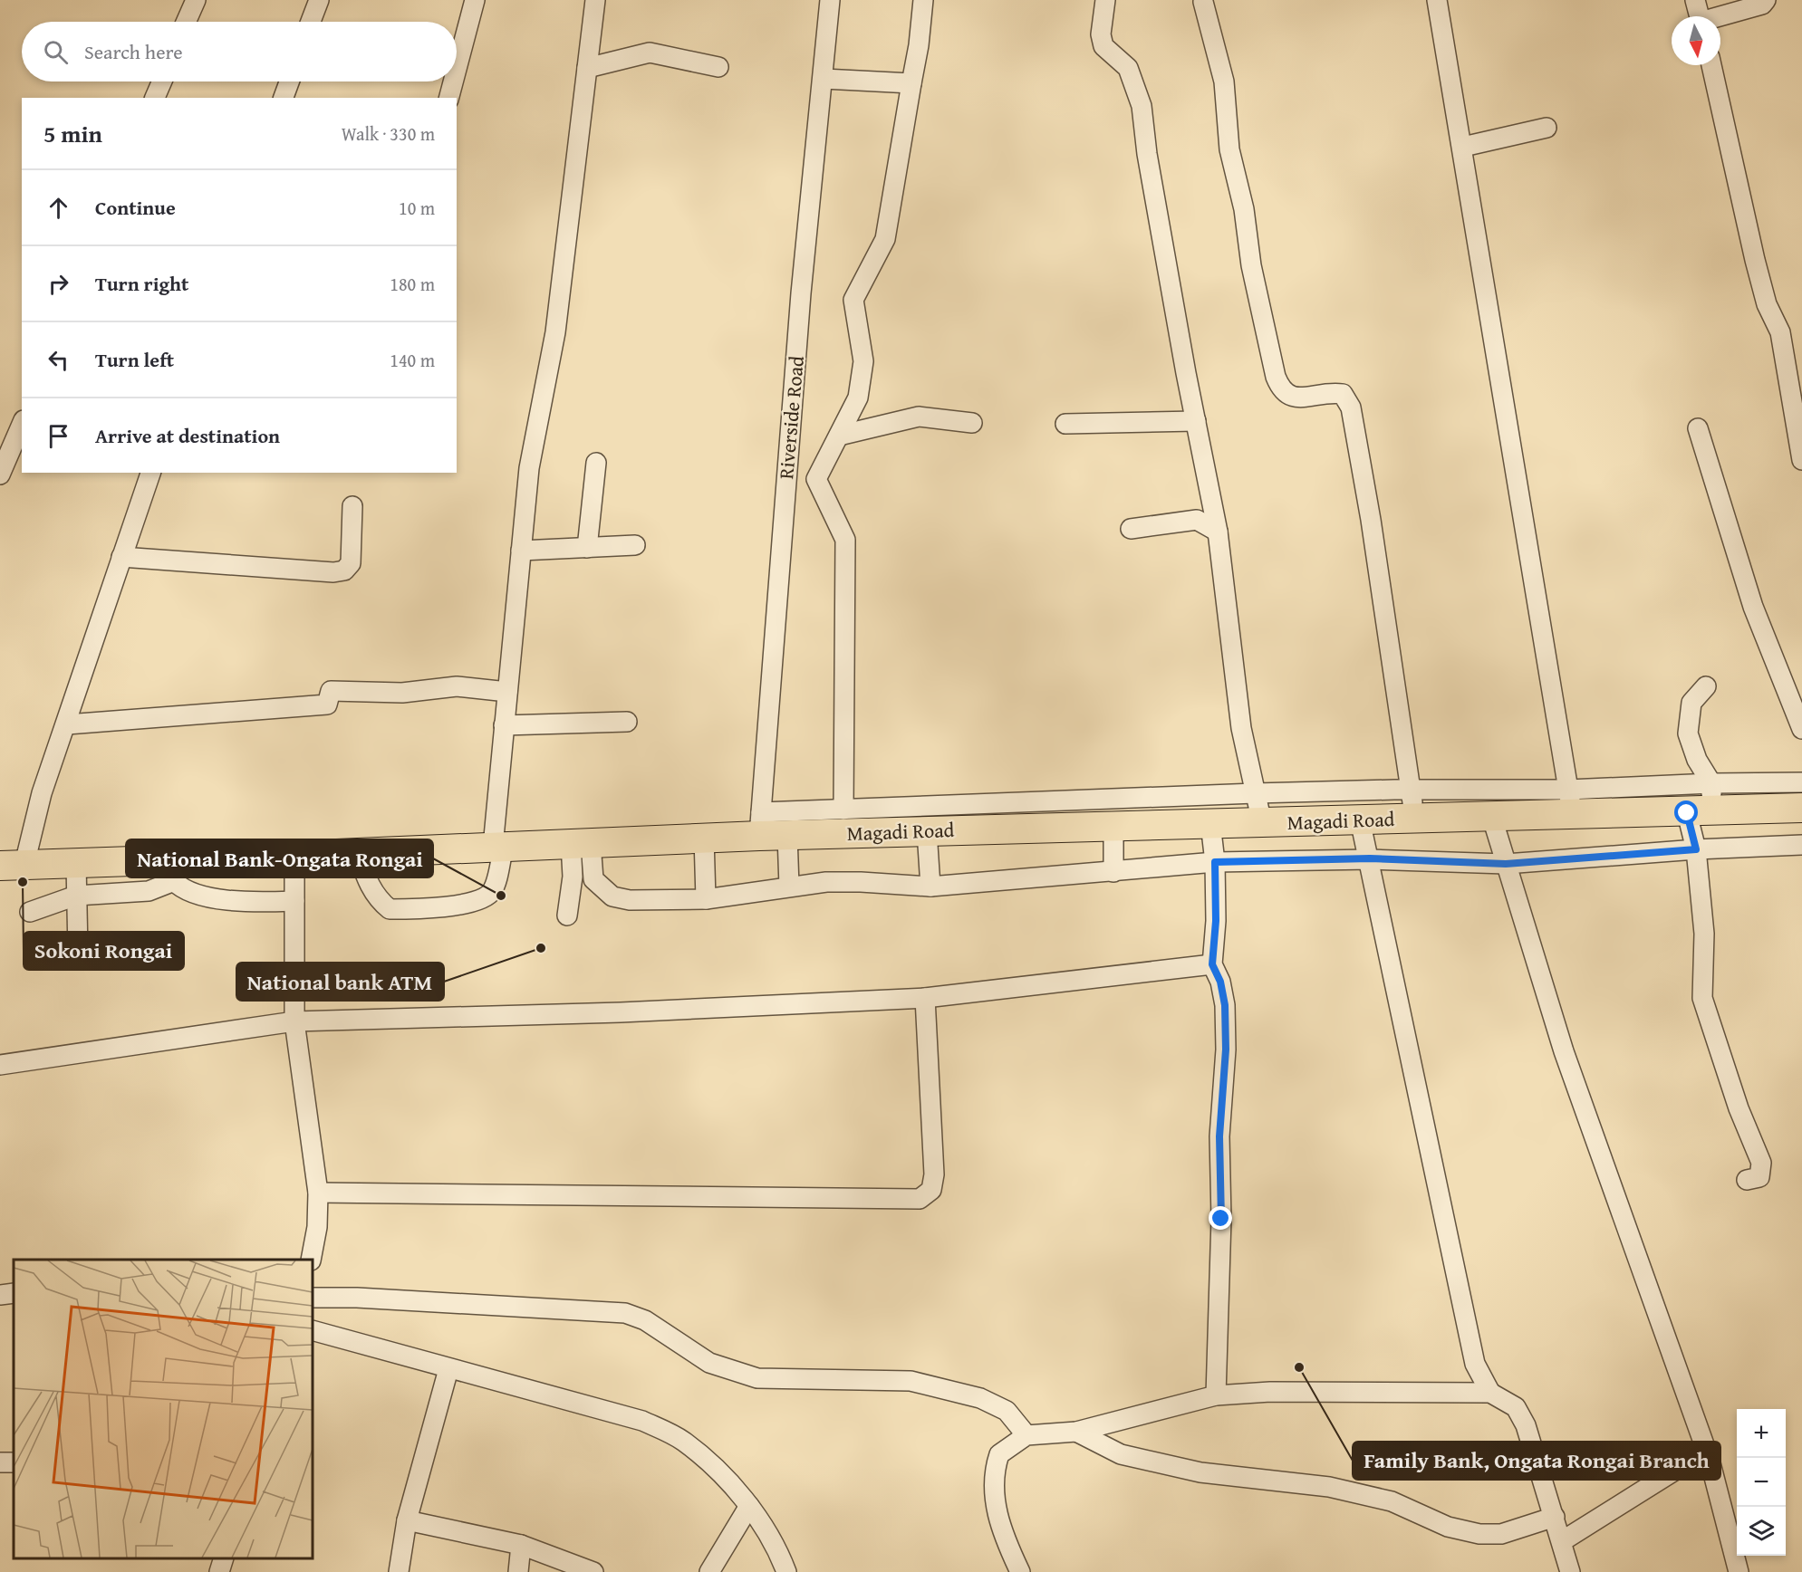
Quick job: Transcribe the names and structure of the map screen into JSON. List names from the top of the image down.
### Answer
{
  "streets": {
    "highway": ["Magadi Road"],
    "street": ["Riverside Road"]
  },
  "crossings": [
    ["Riverside Road", "Magadi Road"]
  ],
  "places": [
    "Sokoni Rongai",
    "National Bank-Ongata Rongai",
    "National bank ATM",
    "Family Bank, Ongata Rongai Branch"
  ],
  "north": "bottom",
  "page": {
    "search": "Search here",
    "heading": ["5 min", "Walk · 330 m"],
    "list": [
      ["Continue", "10 m"],
      ["Turn right", "180 m"],
      ["Turn left", "140 m"],
      "Arrive at destination"
    ],
    "map_buttons": ["+", "−"]
  }
}
